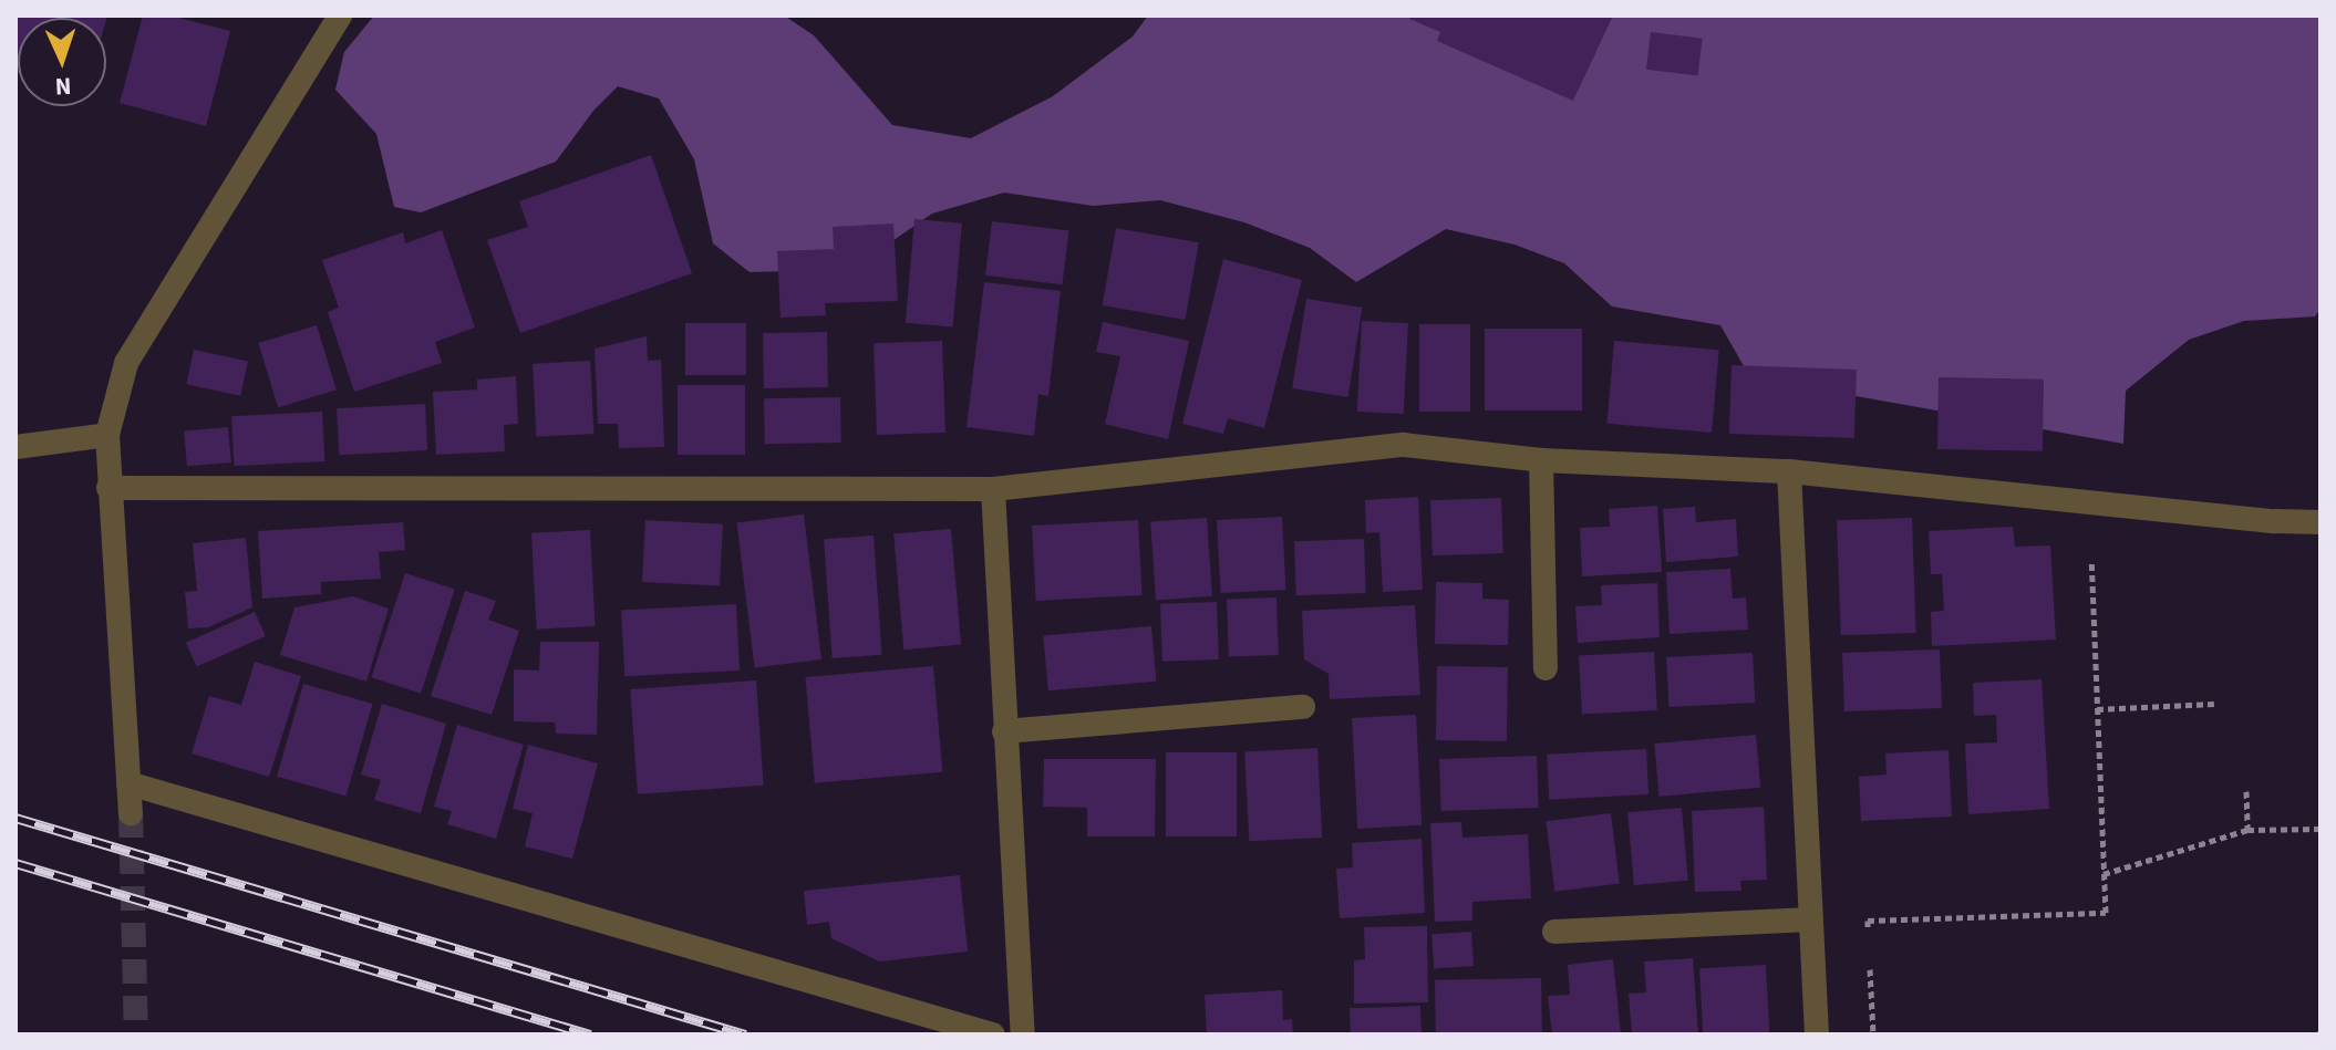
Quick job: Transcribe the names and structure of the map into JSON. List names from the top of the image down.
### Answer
{
  "north": "bottom"
}
